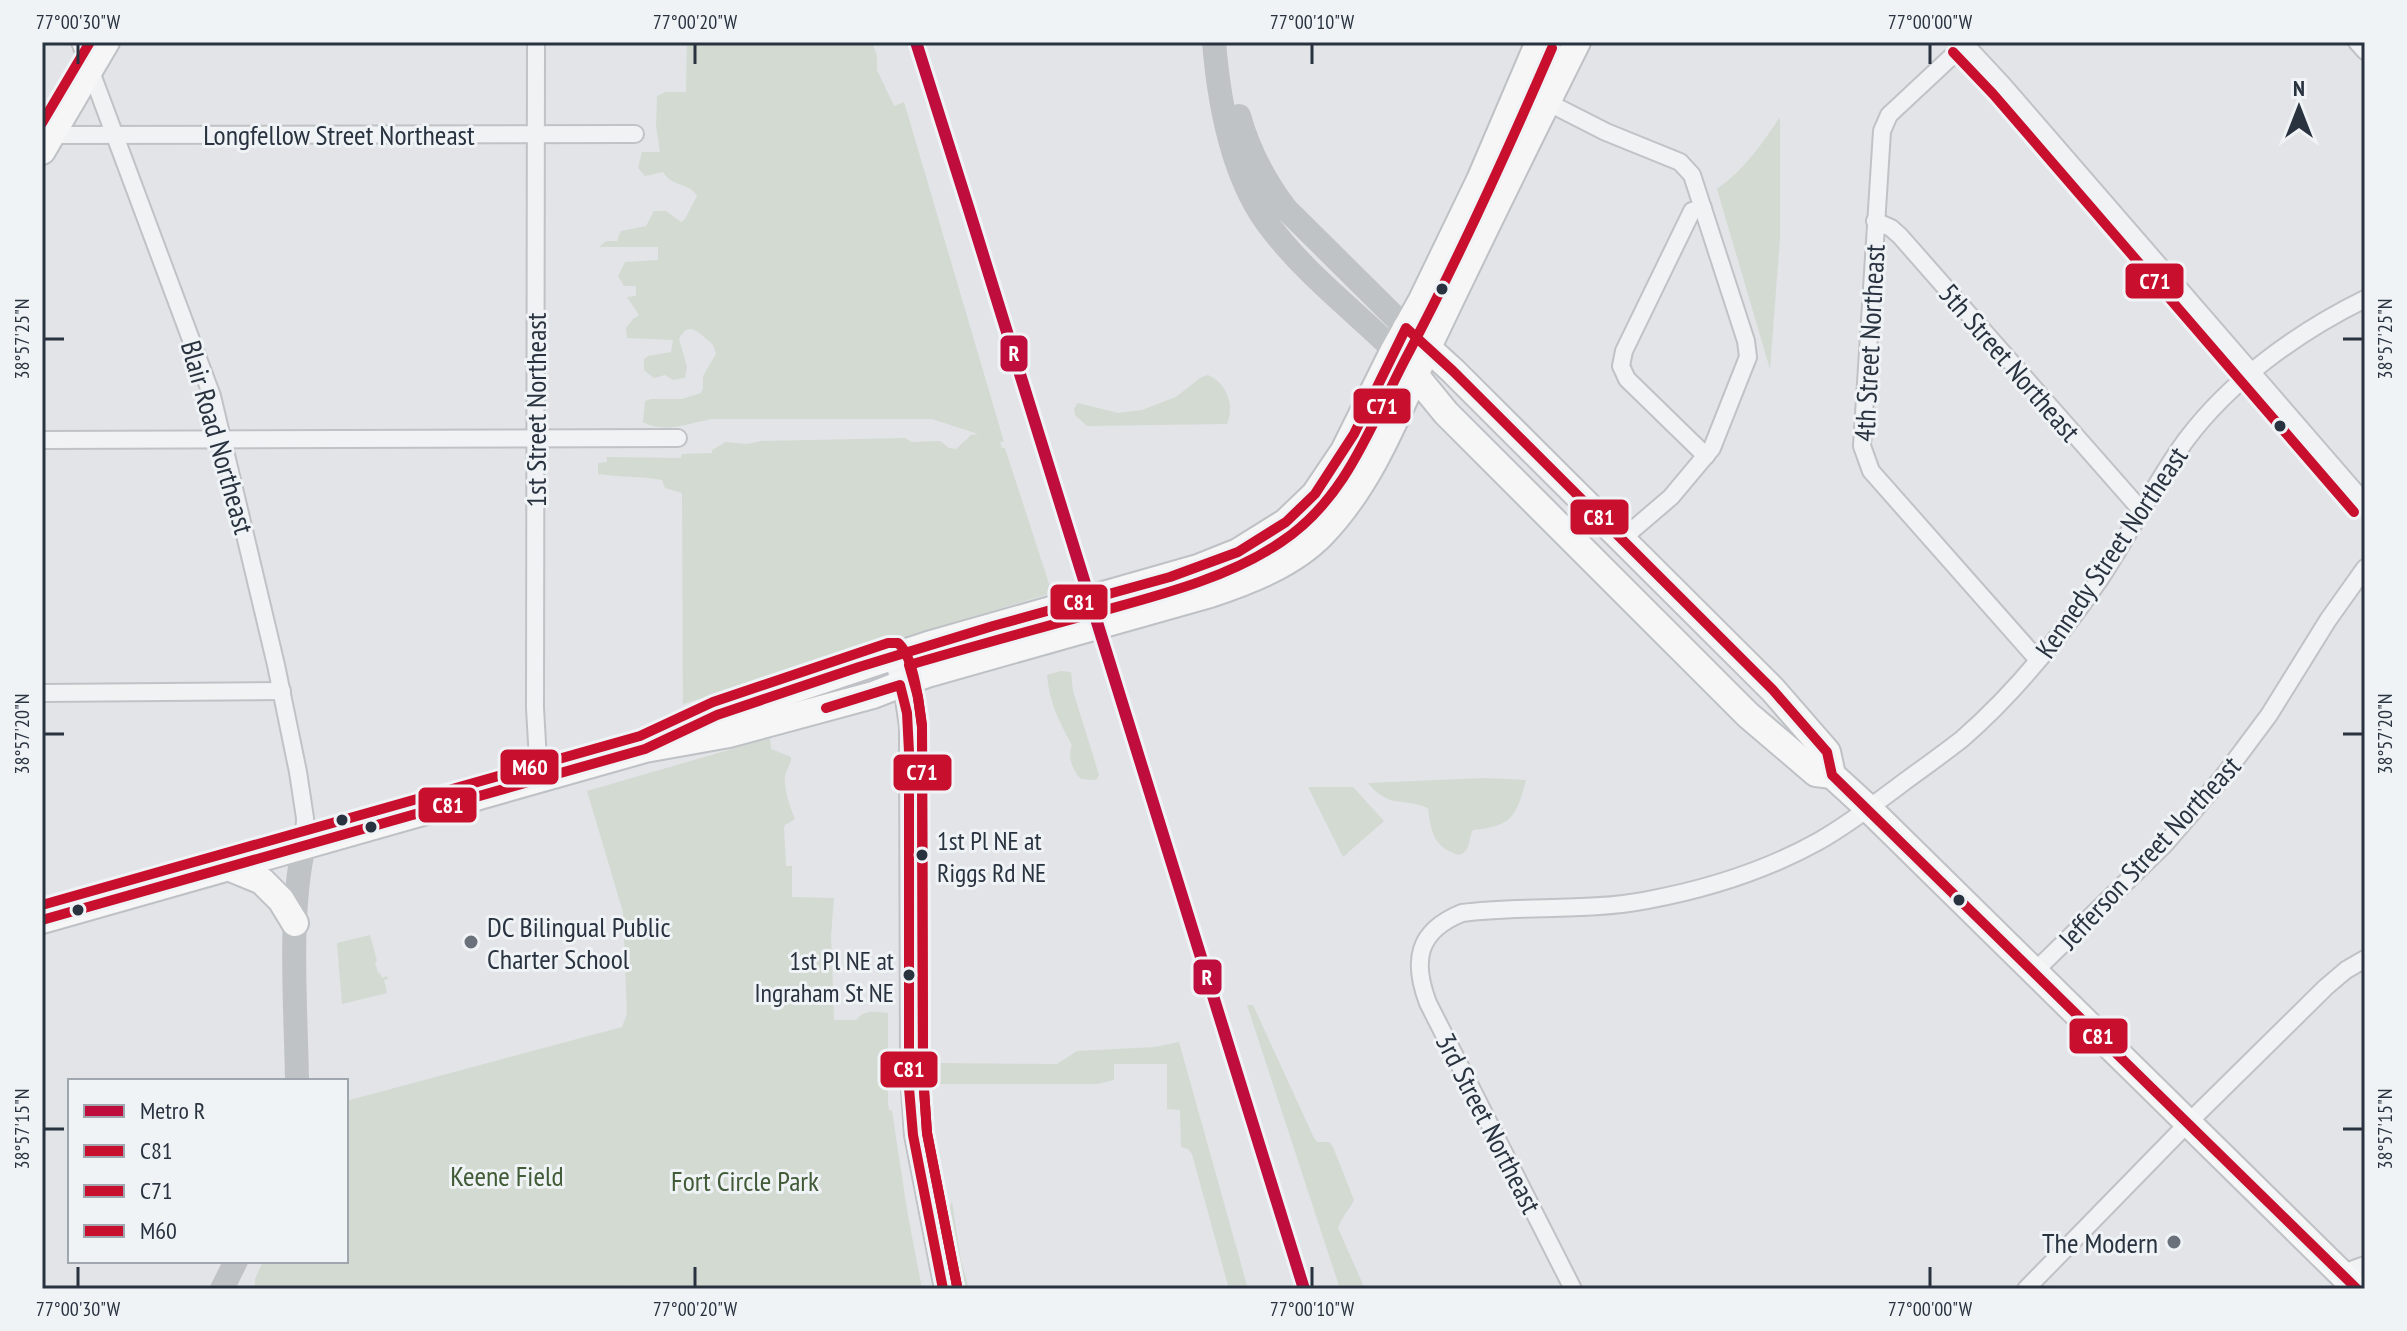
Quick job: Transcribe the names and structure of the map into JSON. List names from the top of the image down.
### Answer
{
  "streets": {
    "street": [
      "Longfellow Street Northeast",
      "4th Street Northeast",
      "5th Street Northeast",
      "1st Street Northeast",
      "Blair Road Northeast",
      "Kennedy Street Northeast",
      "Jefferson Street Northeast",
      "3rd Street Northeast"
    ]
  },
  "crossings": [
    ["Longfellow Street Northeast", "1st Street Northeast"],
    ["Longfellow Street Northeast", "Blair Road Northeast"],
    ["4th Street Northeast", "5th Street Northeast"],
    ["4th Street Northeast", "Kennedy Street Northeast"],
    ["5th Street Northeast", "Kennedy Street Northeast"],
    ["Kennedy Street Northeast", "3rd Street Northeast"]
  ],
  "parks": ["Keene Field", "Fort Circle Park"],
  "places": [
    "1st Pl NE at Riggs Rd NE",
    "DC Bilingual Public Charter School",
    "1st Pl NE at Ingraham St NE",
    "The Modern"
  ],
  "lines": [
    "metro line R",
    "transit line M60",
    "transit line C71",
    "transit line C81"
  ],
  "legend": [
    "Metro R",
    "C81",
    "C71",
    "M60"
  ],
  "north": "top",
  "coordinates": [
    "77°00'30\"W",
    "77°00'20\"W",
    "77°00'10\"W",
    "77°00'00\"W",
    "38°57'25\"N",
    "38°57'20\"N",
    "38°57'15\"N"
  ]
}
